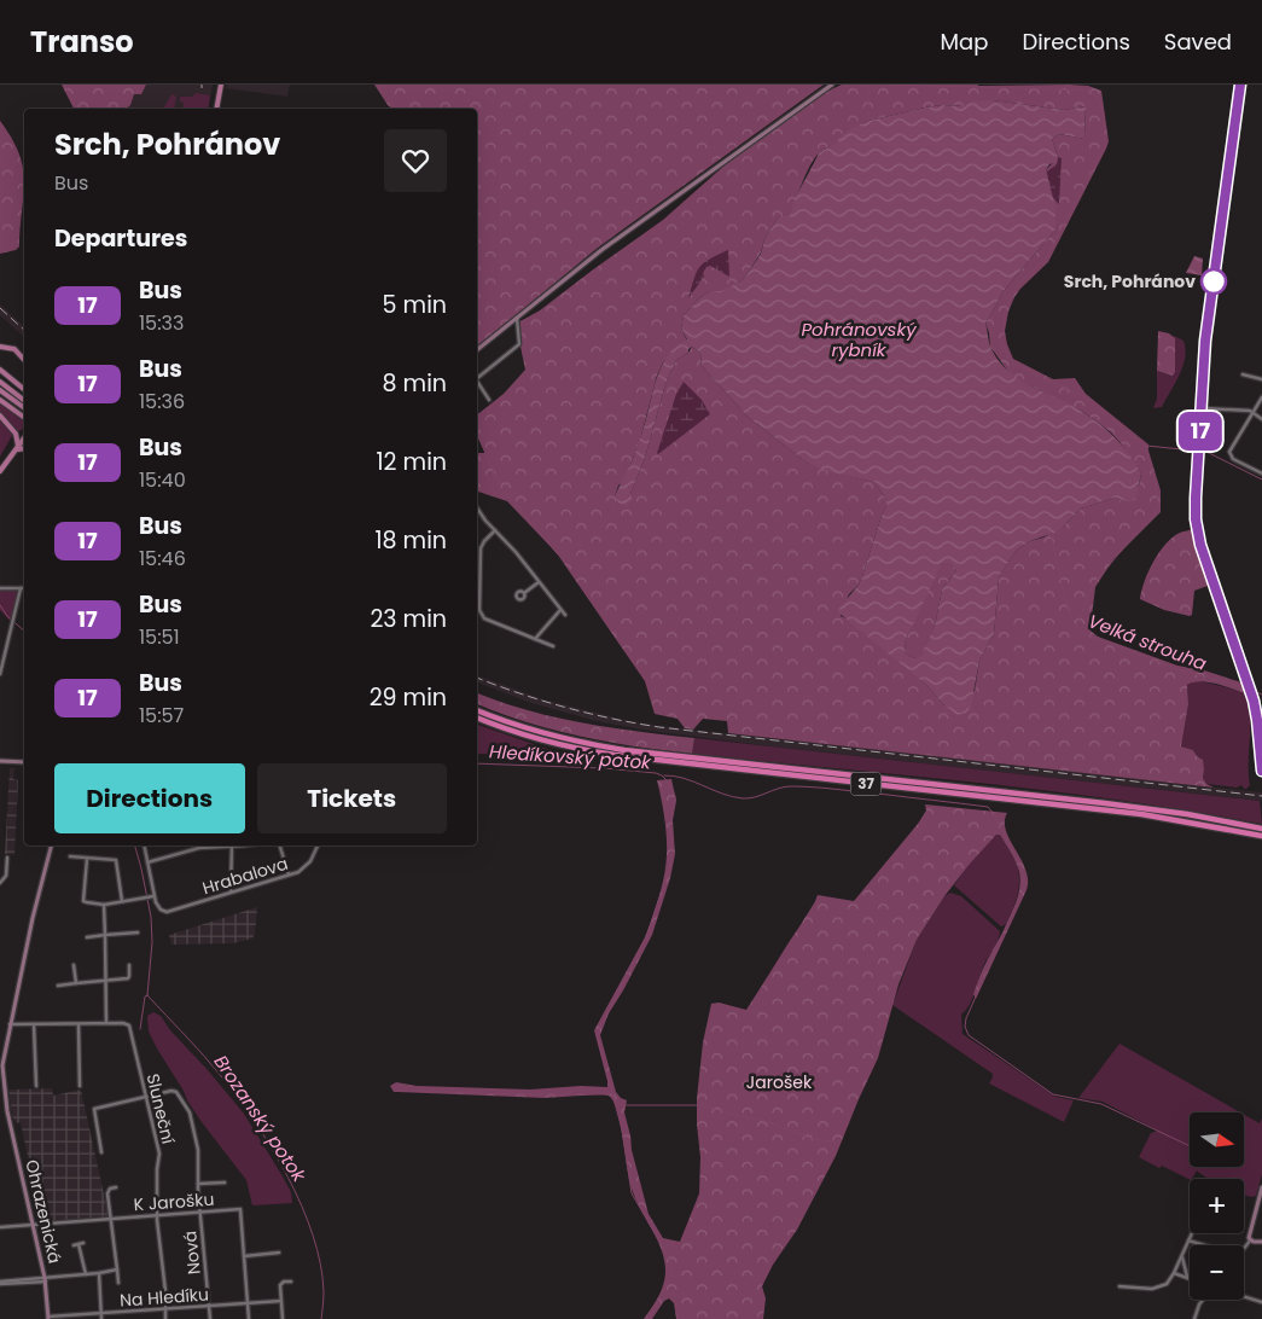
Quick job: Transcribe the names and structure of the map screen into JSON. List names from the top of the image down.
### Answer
{
  "streets": {
    "highway": ["37"],
    "street": [
      "Hrabalova",
      "Sluneční",
      "K Jarošku",
      "Ohrazenická",
      "Nová",
      "Na Hledíku"
    ]
  },
  "crossings": [
    ["Sluneční", "K Jarošku"],
    ["Sluneční", "Ohrazenická"],
    ["Sluneční", "Nová"],
    ["Sluneční", "Na Hledíku"],
    ["K Jarošku", "Ohrazenická"],
    ["K Jarošku", "Nová"],
    ["Ohrazenická", "Na Hledíku"],
    ["Nová", "Na Hledíku"]
  ],
  "water": [
    "Pohránovský rybník",
    "Velká strouha",
    "Hledíkovský potok",
    "Brozanský potok"
  ],
  "parks": ["Jarošek"],
  "places": ["Srch, Pohránov"],
  "lines": ["bus line 17"],
  "north": "right",
  "page": {
    "header": "Transo",
    "nav": ["Map", "Directions", "Saved"],
    "on_map": "17",
    "heading": [
      ["Srch, Pohránov", "Bus"],
      "Departures"
    ],
    "list": [
      {
        "mark": "17",
        "name": "Bus",
        "note": "15:33",
        "value": "5 min"
      },
      {
        "mark": "17",
        "name": "Bus",
        "note": "15:36",
        "value": "8 min"
      },
      {
        "mark": "17",
        "name": "Bus",
        "note": "15:40",
        "value": "12 min"
      },
      {
        "mark": "17",
        "name": "Bus",
        "note": "15:46",
        "value": "18 min"
      },
      {
        "mark": "17",
        "name": "Bus",
        "note": "15:51",
        "value": "23 min"
      },
      {
        "mark": "17",
        "name": "Bus",
        "note": "15:57",
        "value": "29 min"
      }
    ],
    "buttons": ["Directions", "Tickets"],
    "map_buttons": ["+", "−"]
  }
}
